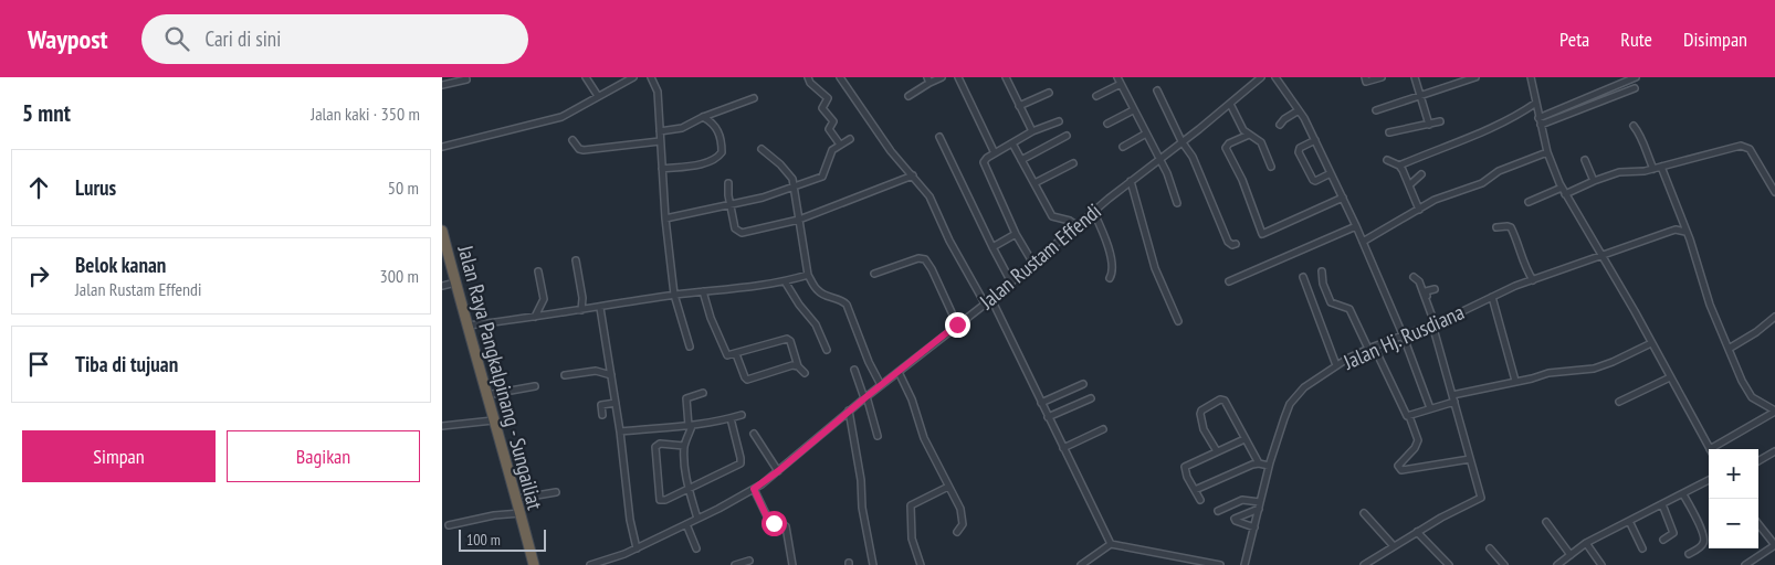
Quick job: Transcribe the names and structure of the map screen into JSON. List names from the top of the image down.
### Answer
{
  "streets": {
    "highway": ["Jalan Raya Pangkalpinang - Sungailiat"],
    "street": ["Jalan Rustam Effendi", "Jalan Hj. Rusdiana"]
  },
  "scale_bar": "100 m",
  "page": {
    "header": "Waypost",
    "search": "Cari di sini",
    "nav": ["Peta", "Rute", "Disimpan"],
    "heading": ["5 mnt", "Jalan kaki · 350 m"],
    "list": [
      ["Lurus", "50 m"],
      ["Belok kanan", "Jalan Rustam Effendi", "300 m"],
      "Tiba di tujuan"
    ],
    "buttons": ["Simpan", "Bagikan"],
    "map_buttons": ["+", "−"],
    "scale": "100 m"
  }
}
